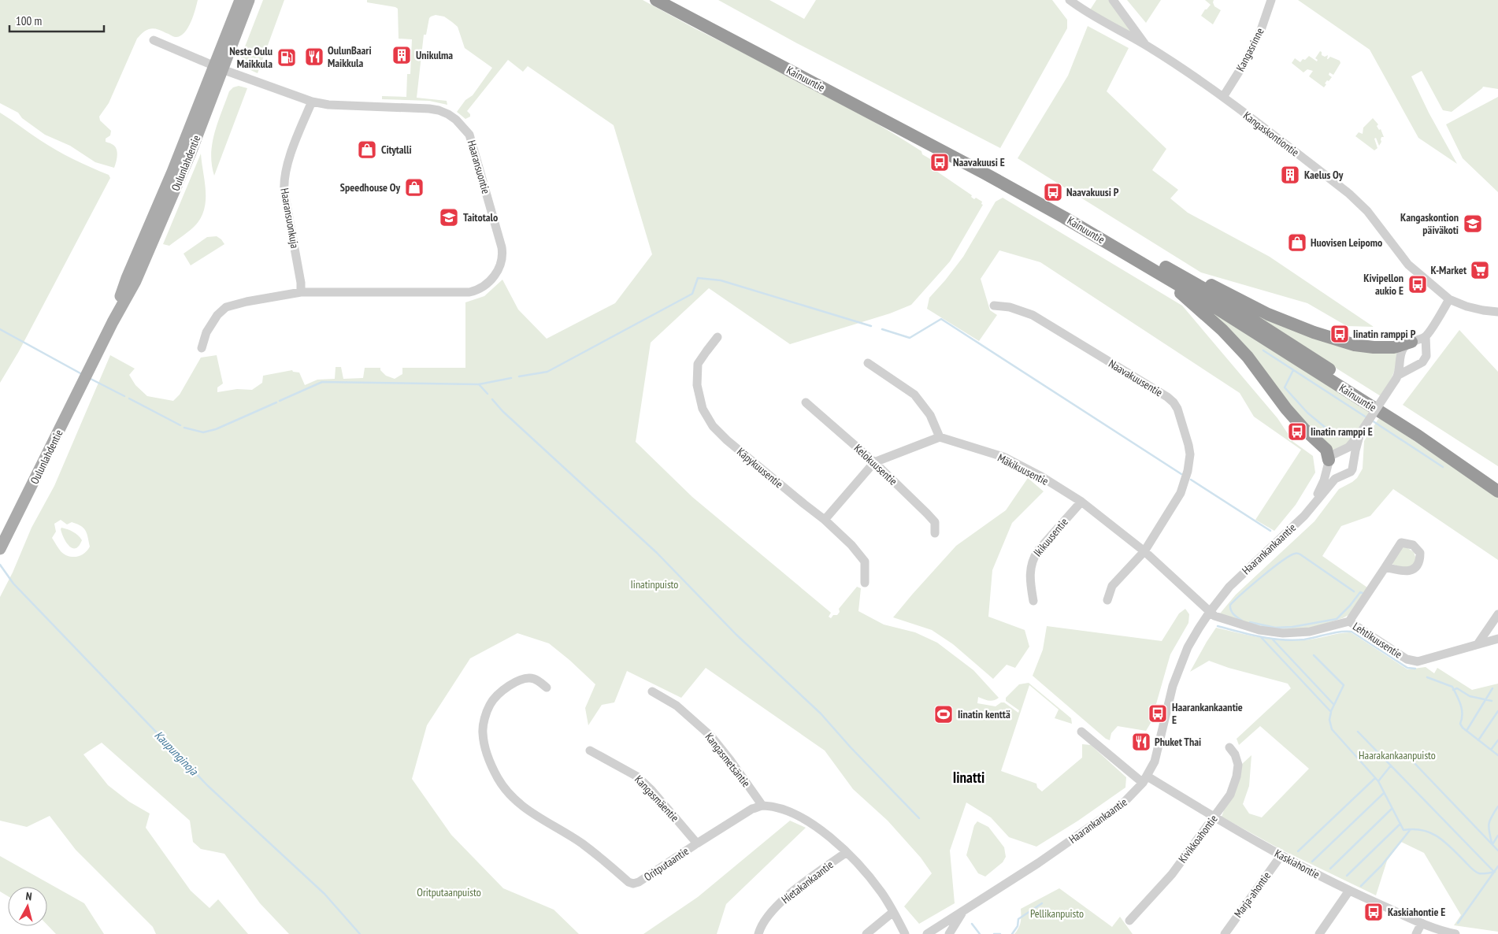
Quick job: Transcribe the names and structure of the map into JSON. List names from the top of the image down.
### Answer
{
  "streets": {
    "highway": ["Kainuuntie"],
    "main road": ["Oulunlahdentie"],
    "street": [
      "Kangasrinne",
      "Kangaskontiontie",
      "Haaransuontie",
      "Haaransuonkuja",
      "Naavakuusentie",
      "Kelokuusentie",
      "Käpykuusentie",
      "Mäkikuusentie",
      "Ikikuusentie",
      "Haarankankaantie",
      "Lehtikuusentie",
      "Kangasmetsäntie",
      "Kangasmäentie",
      "Kivikkoahontie",
      "Oritputaantie",
      "Kaskiahontie",
      "Hietakankaantie",
      "Marja-ahontie"
    ]
  },
  "crossings": [
    ["Kangasrinne", "Kangaskontiontie"],
    ["Oulunlahdentie", "Haaransuontie"],
    ["Haaransuontie", "Haaransuonkuja"],
    ["Naavakuusentie", "Mäkikuusentie"],
    ["Mäkikuusentie", "Ikikuusentie"],
    ["Mäkikuusentie", "Haarankankaantie"],
    ["Mäkikuusentie", "Lehtikuusentie"],
    ["Haarankankaantie", "Lehtikuusentie"],
    ["Haarankankaantie", "Kaskiahontie"],
    ["Kangasmetsäntie", "Oritputaantie"],
    ["Kangasmäentie", "Oritputaantie"],
    ["Kivikkoahontie", "Kaskiahontie"],
    ["Kaskiahontie", "Marja-ahontie"]
  ],
  "districts": ["Iinatti"],
  "water": ["Kaupunginoja"],
  "parks": [
    "Iinatinpuisto",
    "Haarakankaanpuisto",
    "Oritputaanpuisto",
    "Pellikanpuisto"
  ],
  "places": {
    "building": ["Unikulma", "Kaelus Oy"],
    "restaurant": ["OulunBaari Maikkula", "Phuket Thai"],
    "fuel station": ["Neste Oulu Maikkula"],
    "shop": ["Citytalli", "Speedhouse Oy", "Huovisen Leipomo"],
    "bus stop": [
      "Naavakuusi E",
      "Naavakuusi P",
      "Kivipellon aukio E",
      "Iinatin ramppi P",
      "Iinatin ramppi E",
      "Haarankankaantie E",
      "Kaskiahontie E"
    ],
    "school or university": ["Taitotalo", "Kangaskontion päiväkoti"],
    "supermarket": ["K-Market"],
    "sports": ["Iinatin kenttä"]
  },
  "scale_bar": "100 m",
  "north": "top"
}
